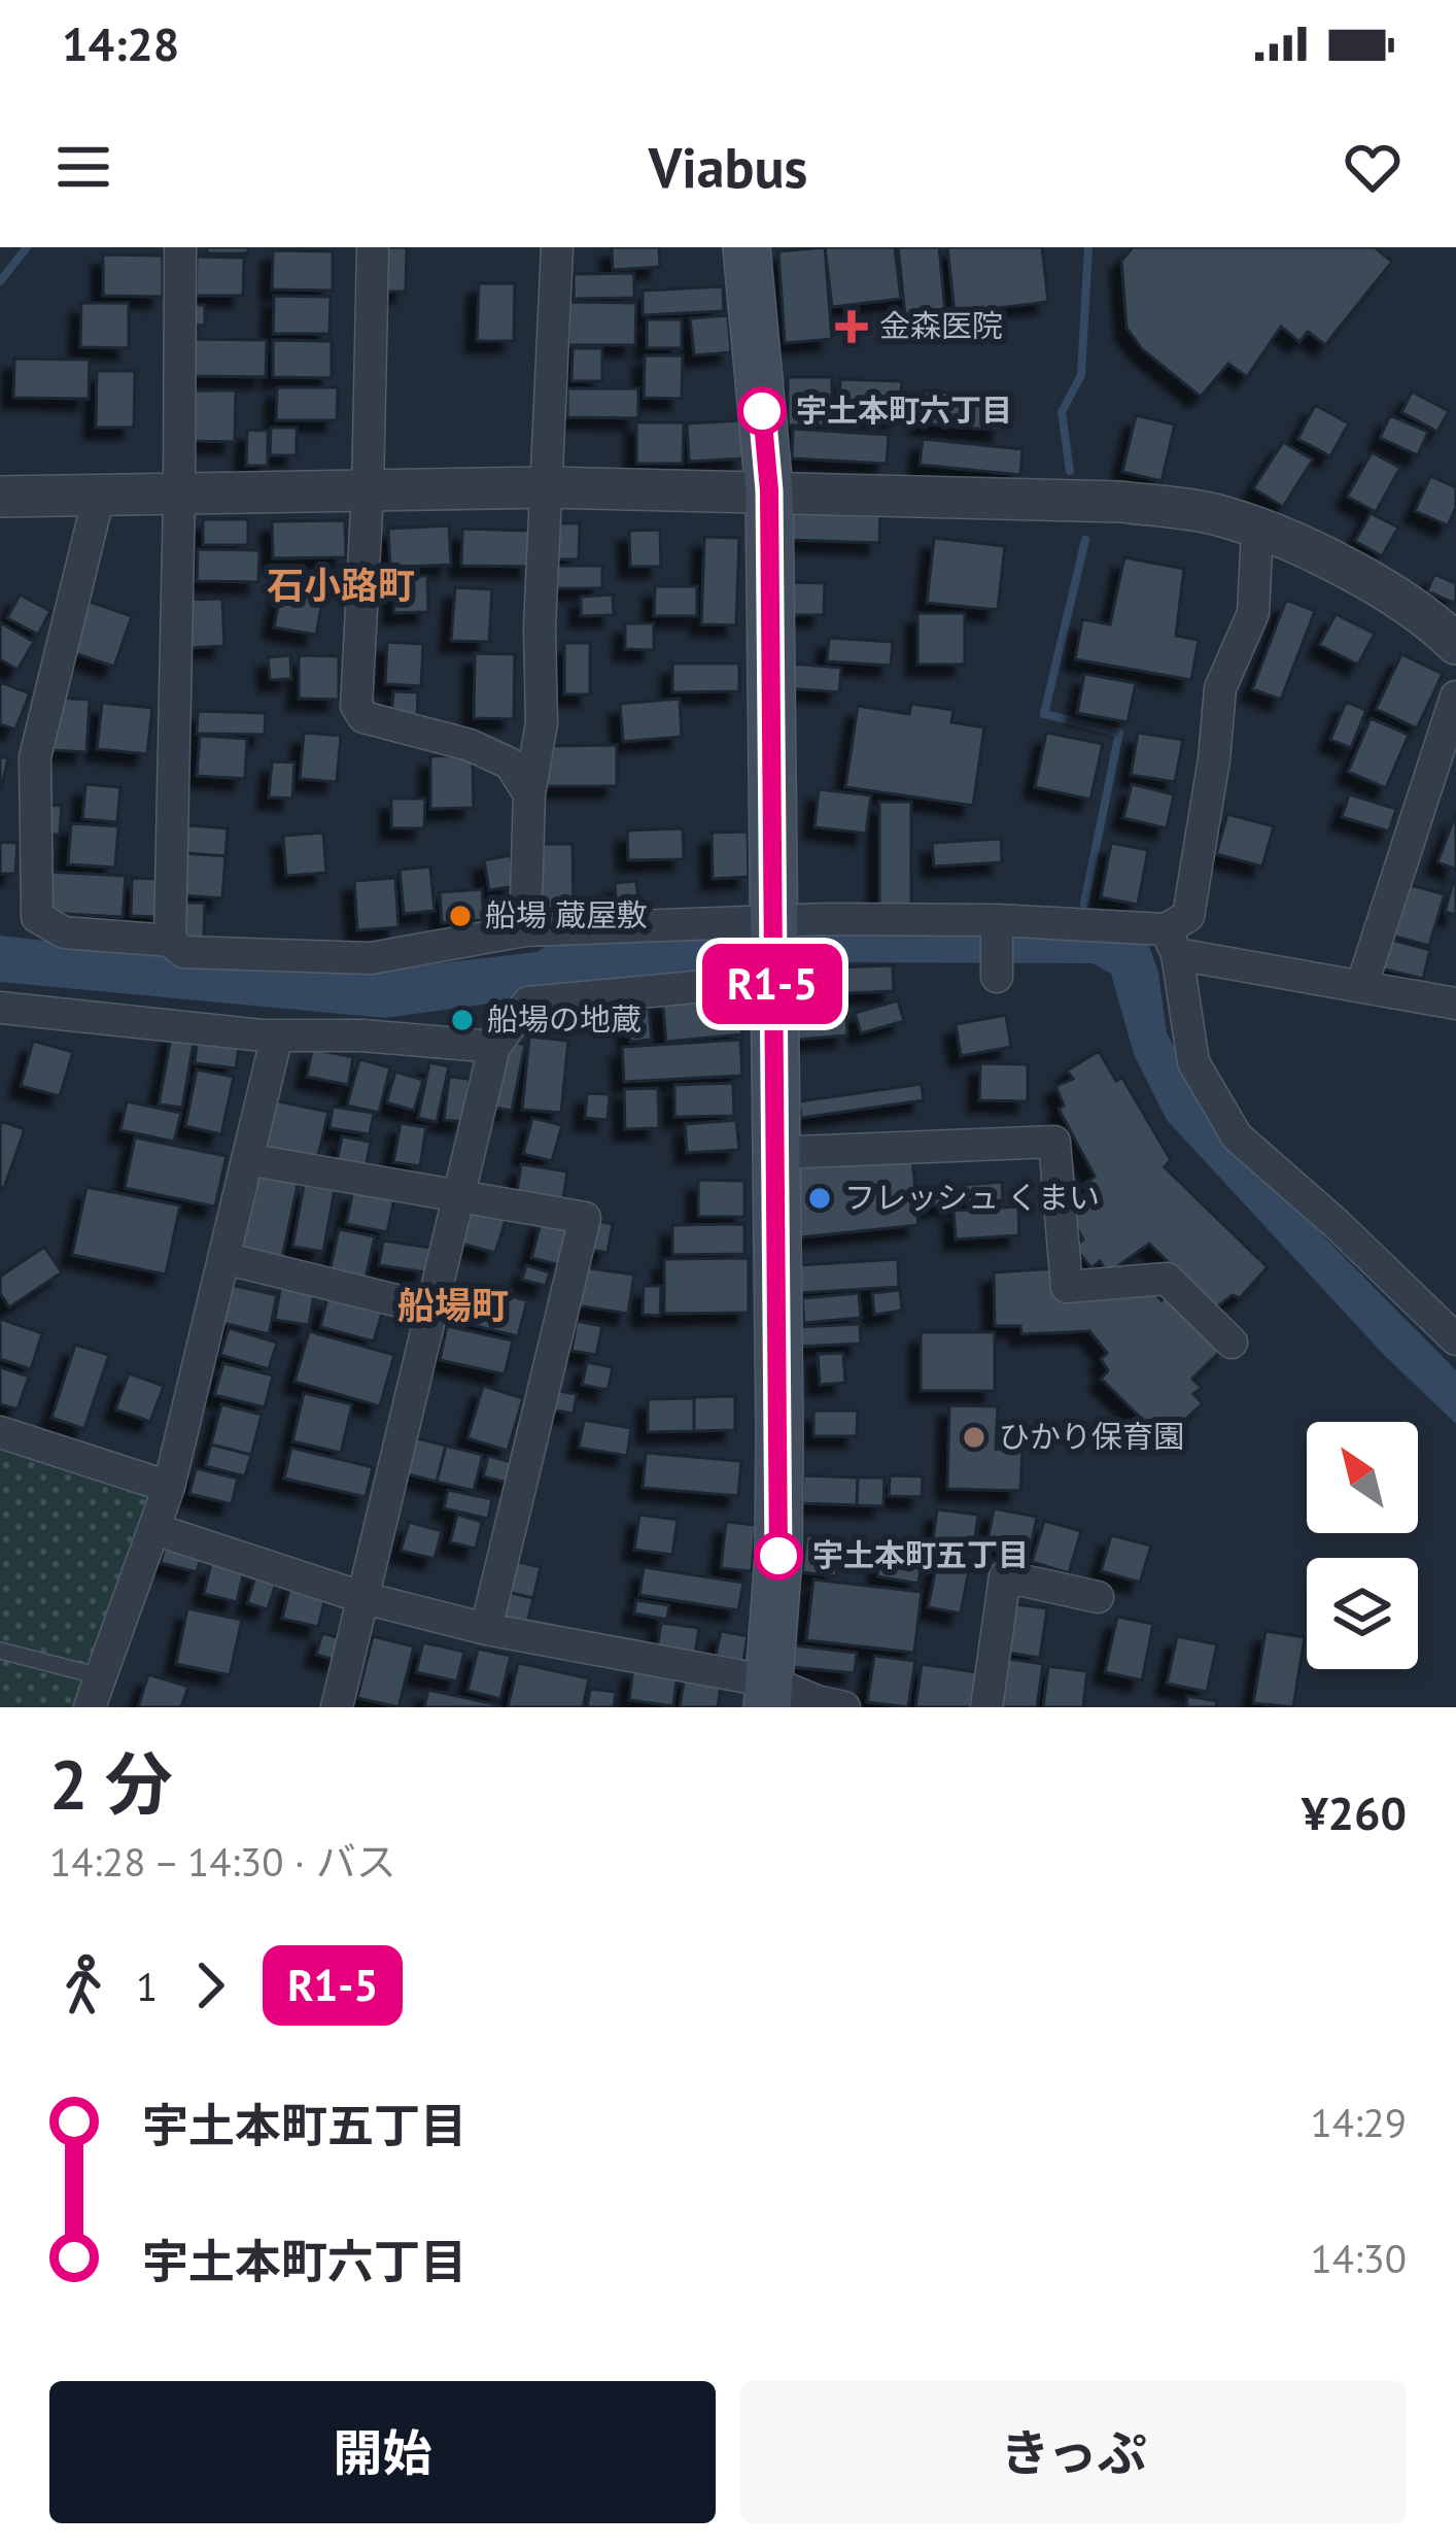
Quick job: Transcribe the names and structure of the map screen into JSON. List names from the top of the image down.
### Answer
{
  "districts": ["石小路町", "船場町"],
  "places": {
    "health": ["金森医院"],
    "other": [
      "宇土本町六丁目",
      "船場 蔵屋敷",
      "船場の地蔵",
      "フレッシュ くまい",
      "ひかり保育園",
      "宇土本町五丁目"
    ]
  },
  "lines": ["bus line R1-5"],
  "north": "top left",
  "page": {
    "status": "14:28",
    "header": "Viabus",
    "on_map": "R1-5",
    "heading": ["2 分", "14:28 – 14:30 · バス", "¥260"],
    "legs": ["1", "R1-5"],
    "list": [
      {
        "name": "宇土本町五丁目",
        "value": "14:29"
      },
      {
        "name": "宇土本町六丁目",
        "value": "14:30"
      }
    ],
    "buttons": ["開始", "きっぷ"]
  }
}
